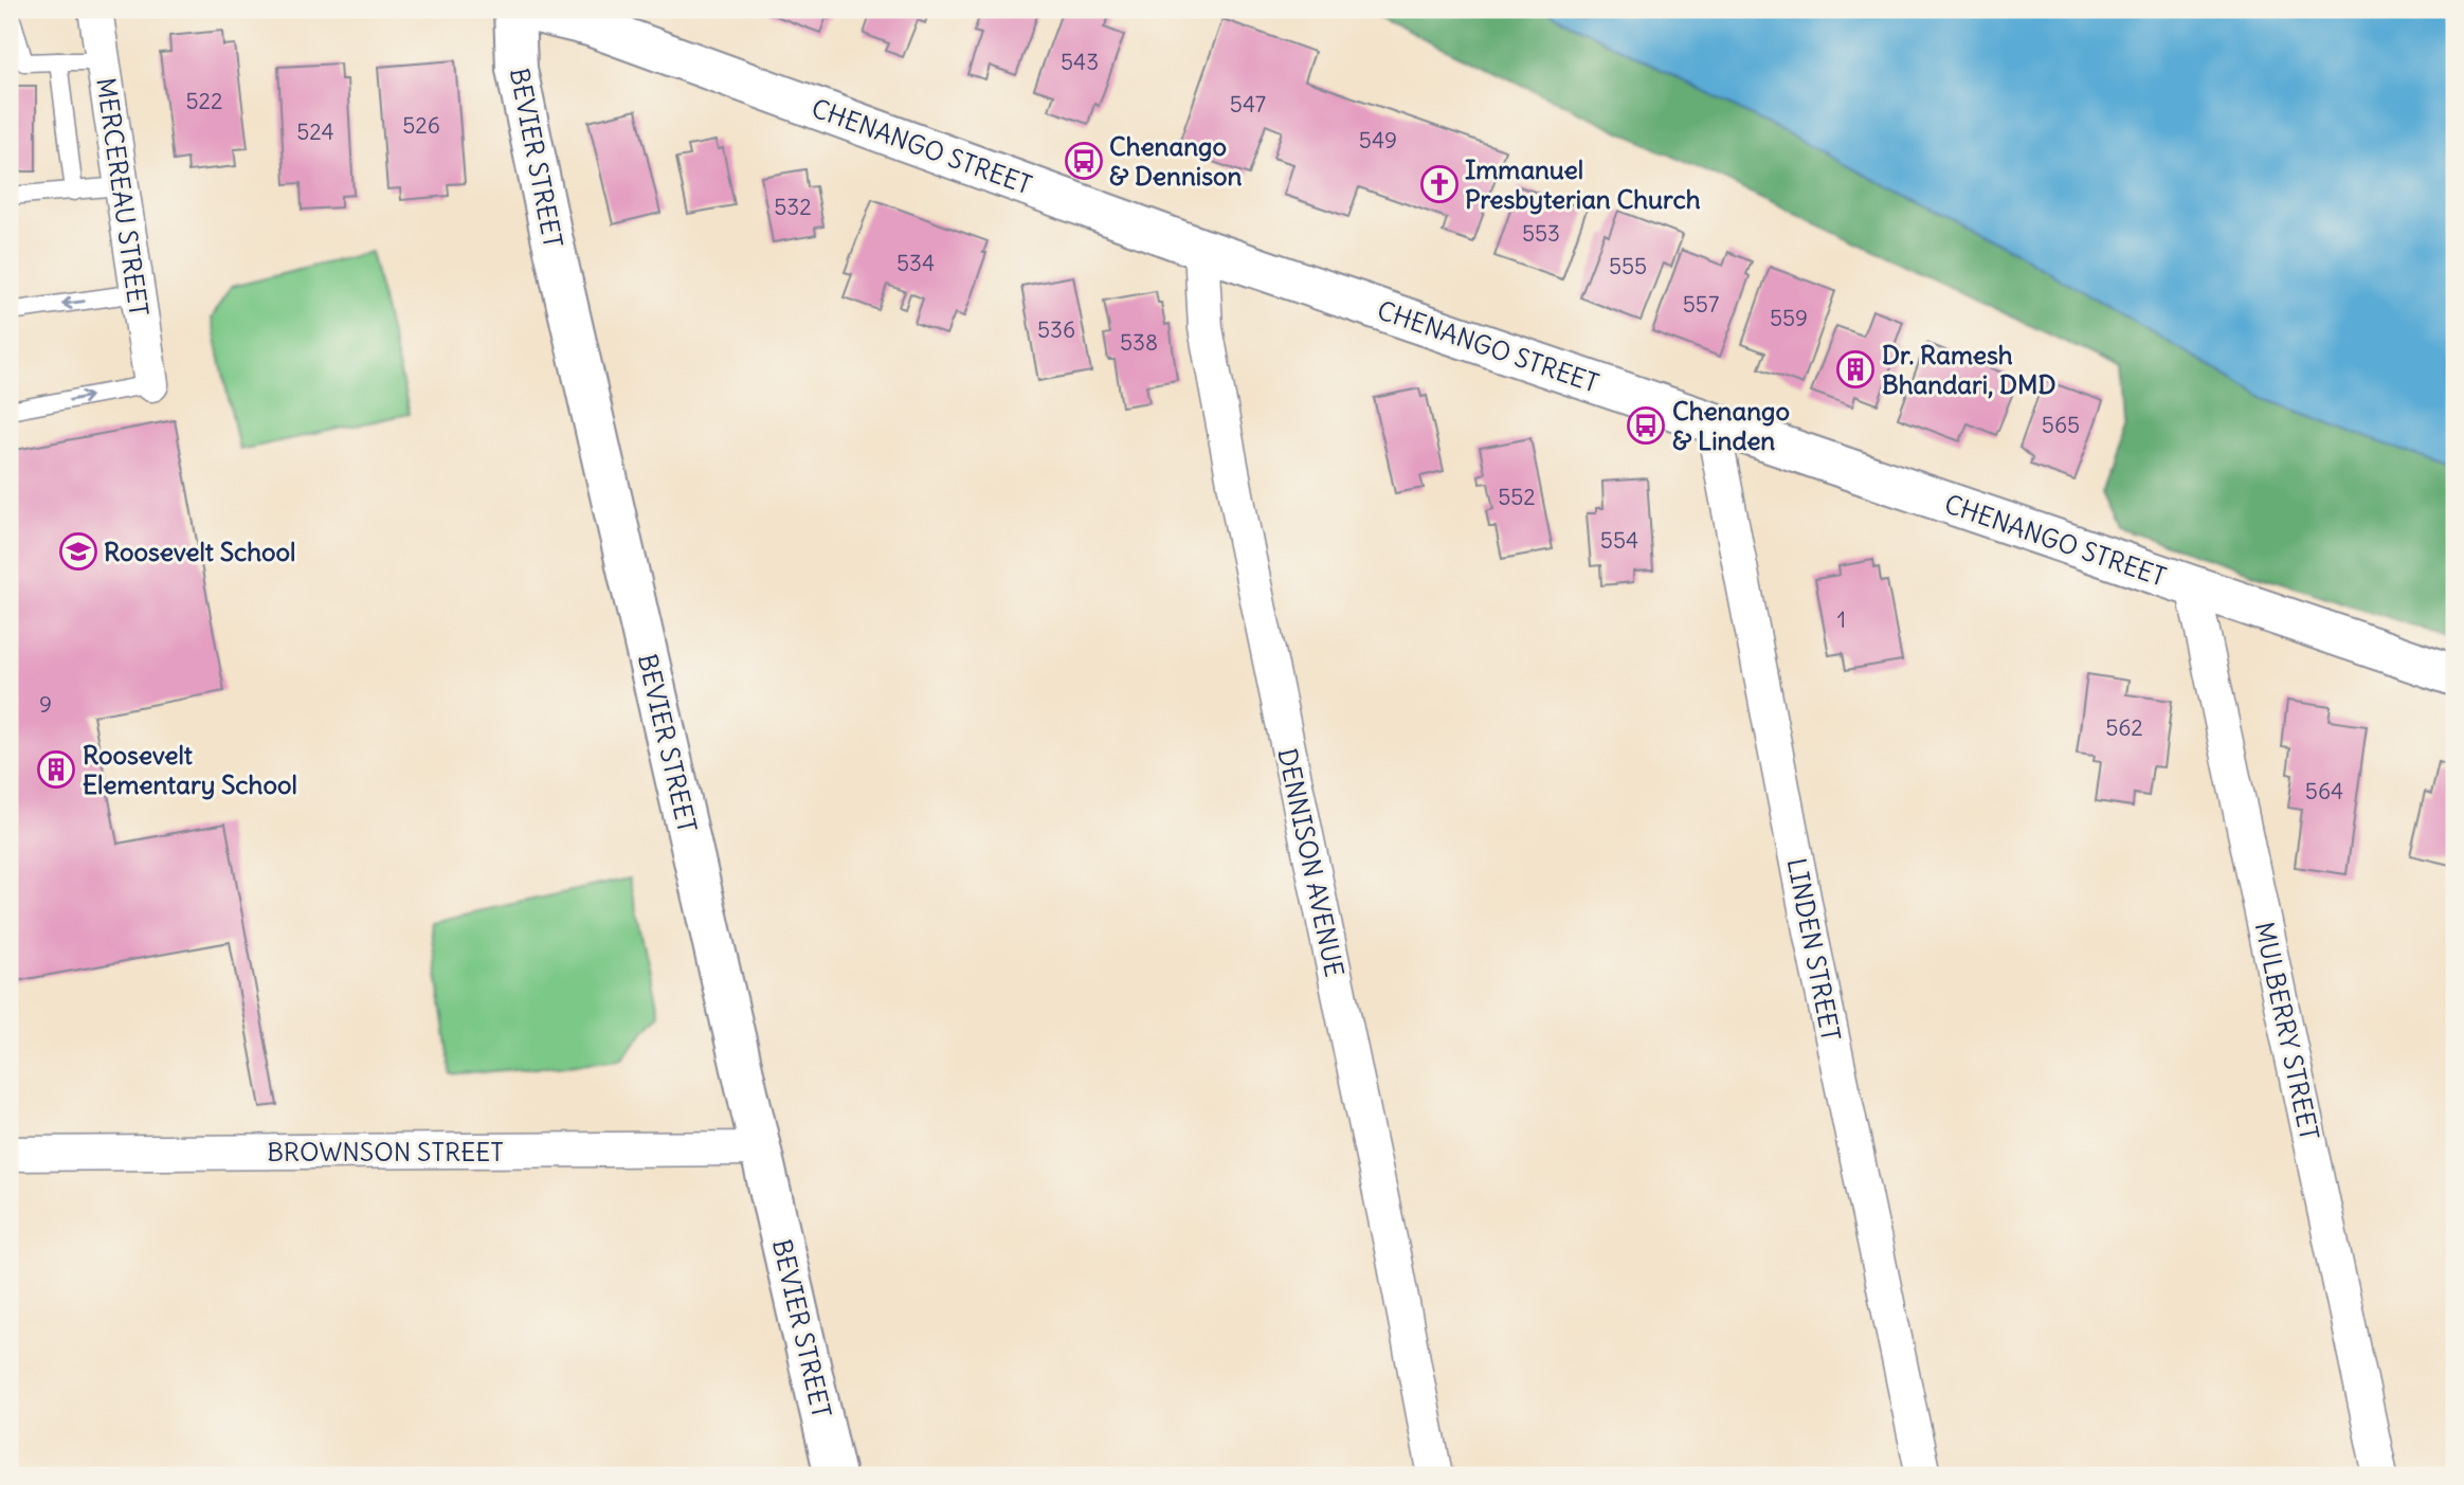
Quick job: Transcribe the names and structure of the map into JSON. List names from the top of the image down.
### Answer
{
  "streets": {
    "street": [
      "CHENANGO STREET",
      "BEVIER STREET",
      "MERCEREAU STREET",
      "DENNISON AVENUE",
      "LINDEN STREET",
      "MULBERRY STREET",
      "BROWNSON STREET"
    ]
  },
  "crossings": [
    ["CHENANGO STREET", "DENNISON AVENUE"],
    ["CHENANGO STREET", "LINDEN STREET"],
    ["CHENANGO STREET", "MULBERRY STREET"],
    ["BEVIER STREET", "BROWNSON STREET"]
  ],
  "places": {
    "bus stop": ["Chenango & Dennison", "Chenango & Linden"],
    "church": ["Immanuel Presbyterian Church"],
    "building": ["Dr. Ramesh Bhandari, DMD", "Roosevelt Elementary School"],
    "school or university": ["Roosevelt School"]
  },
  "house_numbers": [
    "543",
    "522",
    "547",
    "526",
    "524",
    "549",
    "532",
    "553",
    "534",
    "555",
    "557",
    "559",
    "536",
    "538",
    "565",
    "552",
    "554",
    "1",
    "9",
    "562",
    "564"
  ]
}
